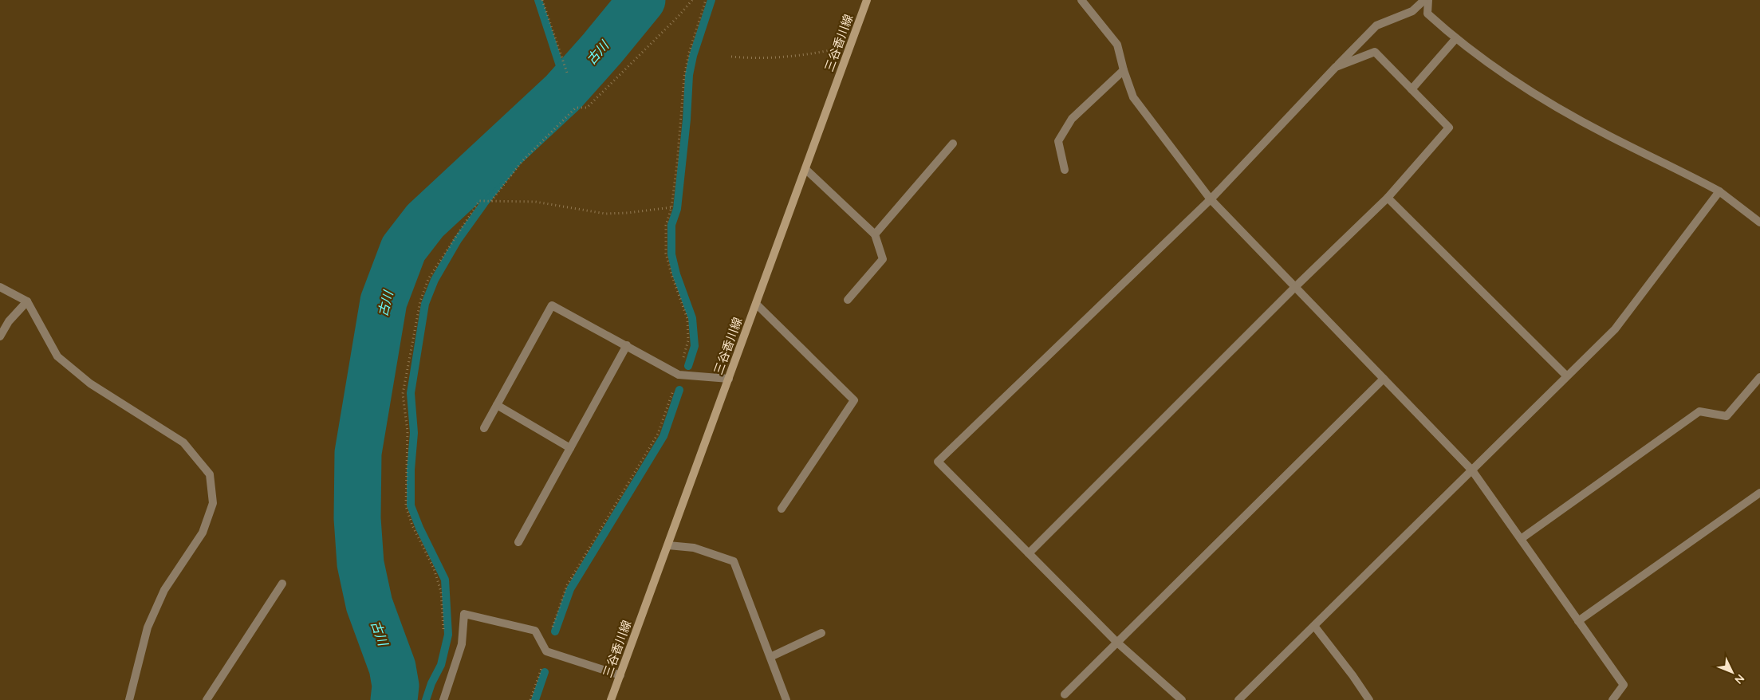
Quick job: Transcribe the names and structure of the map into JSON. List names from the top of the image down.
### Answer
{
  "streets": {
    "main road": ["三谷香川線"]
  },
  "water": ["古川"],
  "north": "bottom right"
}
